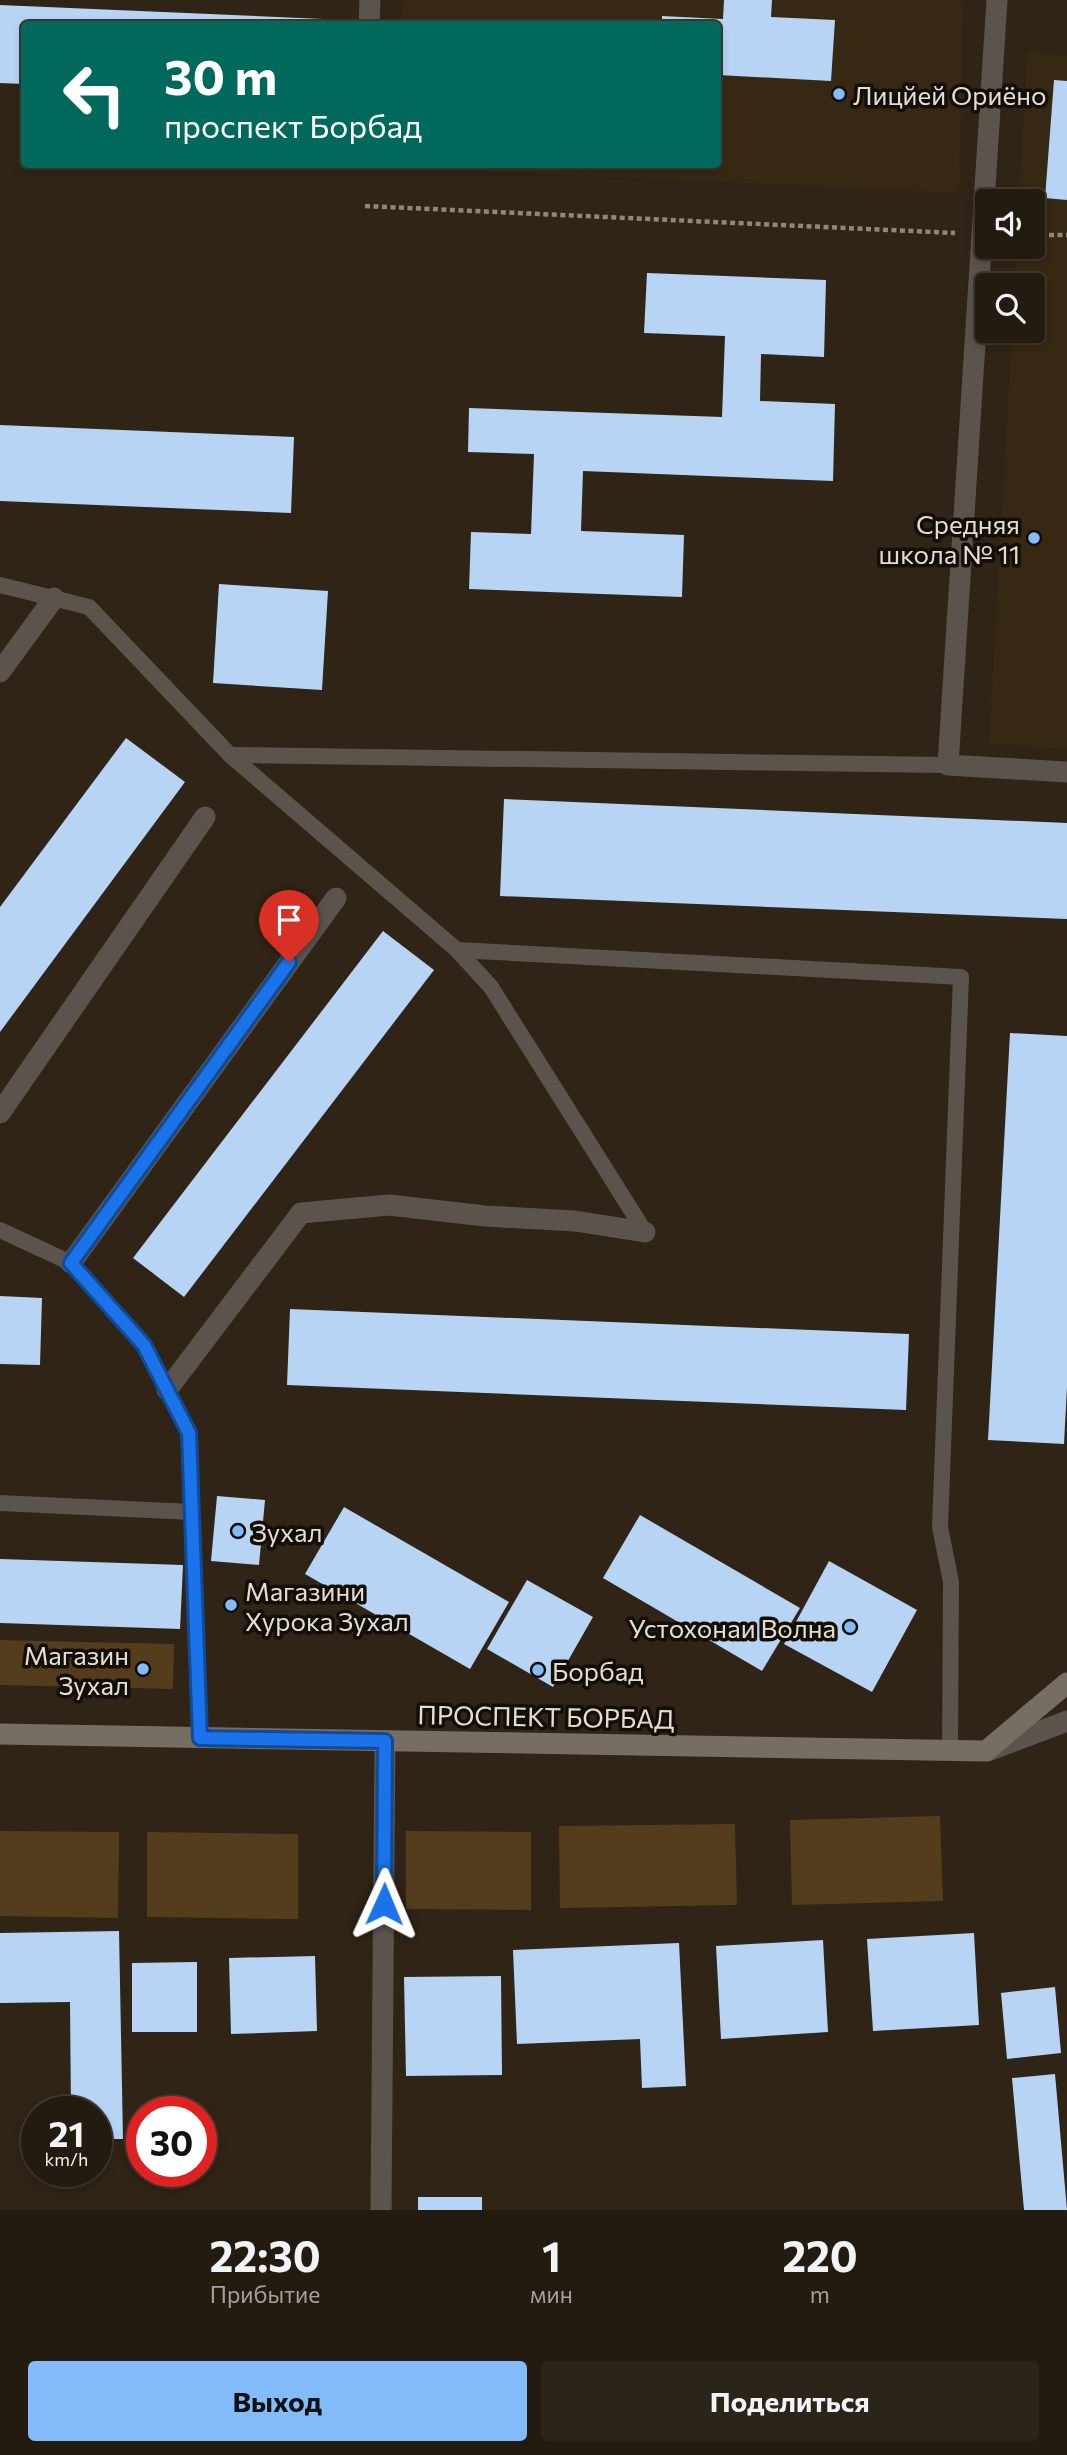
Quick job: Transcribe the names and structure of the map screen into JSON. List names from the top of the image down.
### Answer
{
  "streets": {
    "street": ["ПРОСПЕКТ БОРБАД"]
  },
  "places": [
    "Лицйей Ориёно",
    "Средняя школа № 11",
    "Зухал",
    "Магазини Хурока Зухал",
    "Устохонаи Волна",
    "Магазин Зухал",
    "Борбад"
  ],
  "page": {
    "turn": ["30 m", "проспект Борбад"],
    "speed": "21 km/h",
    "limit": "30",
    "eta": [
      "22:30",
      "Прибытие",
      "1",
      "мин",
      "220",
      "m"
    ],
    "buttons": ["Выход", "Поделиться"]
  }
}
